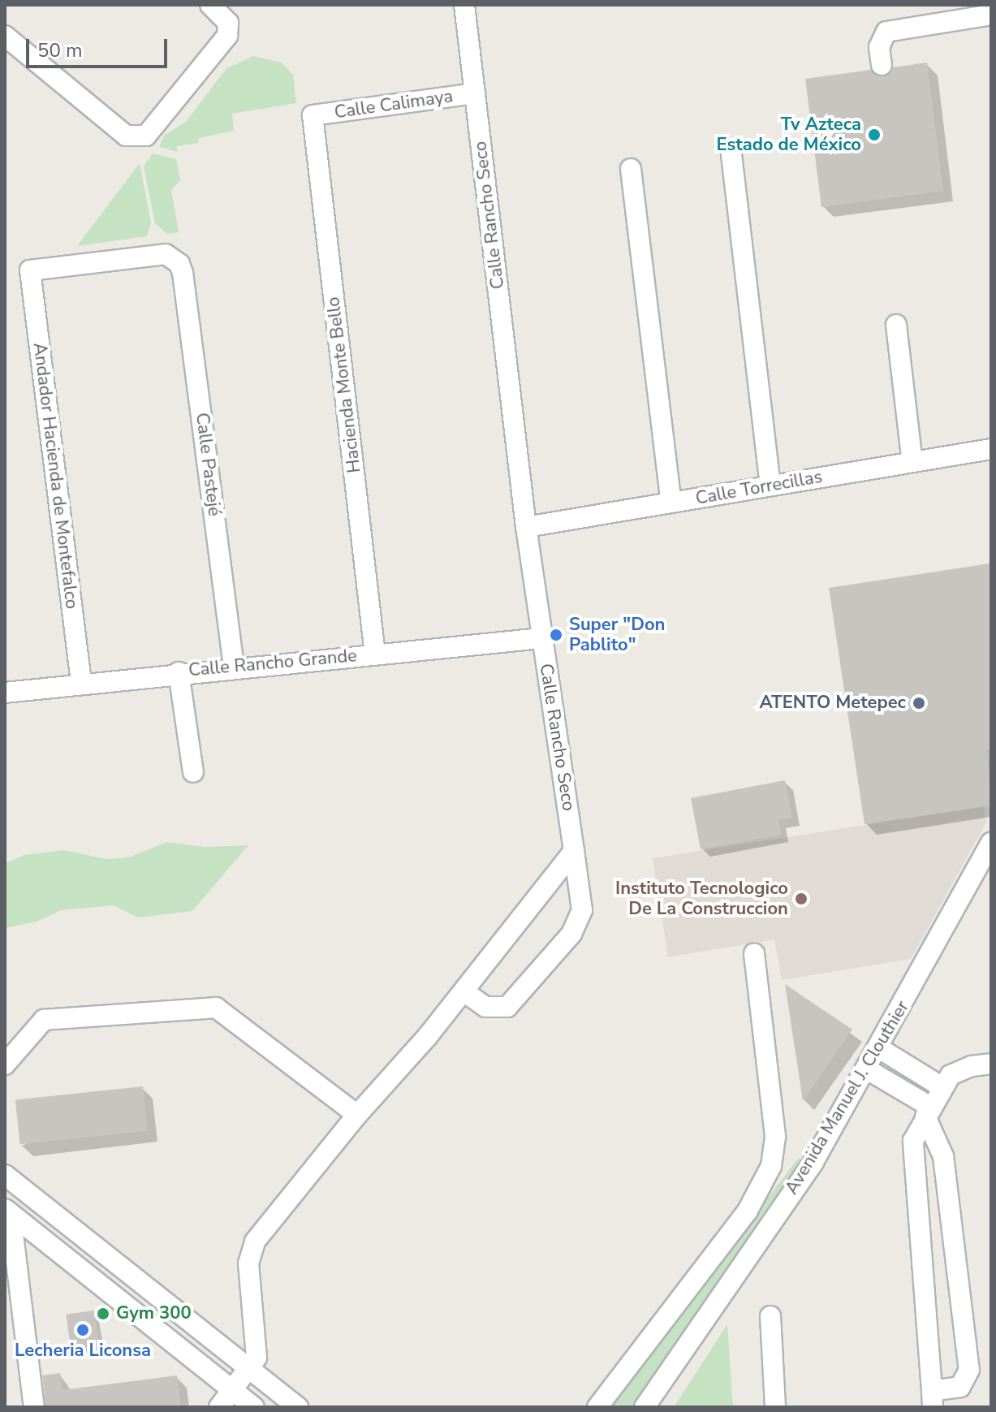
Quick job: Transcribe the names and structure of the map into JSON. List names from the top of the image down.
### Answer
{
  "streets": {
    "street": [
      "Calle Calimaya",
      "Calle Rancho Seco",
      "Hacienda Monte Bello",
      "Calle Pastejé",
      "Andador Hacienda de Montefalco",
      "Calle Torrecillas",
      "Calle Rancho Grande",
      "Avenida Manuel J. Clouthier"
    ]
  },
  "crossings": [
    ["Calle Calimaya", "Calle Rancho Seco"],
    ["Calle Calimaya", "Hacienda Monte Bello"],
    ["Calle Rancho Seco", "Calle Torrecillas"],
    ["Calle Rancho Seco", "Calle Rancho Grande"],
    ["Hacienda Monte Bello", "Calle Rancho Grande"],
    ["Calle Pastejé", "Andador Hacienda de Montefalco"],
    ["Calle Pastejé", "Calle Rancho Grande"],
    ["Andador Hacienda de Montefalco", "Calle Rancho Grande"]
  ],
  "places": [
    "Tv Azteca Estado de México",
    "Super \"Don Pablito\"",
    "ATENTO Metepec",
    "Instituto Tecnologico De La Construccion",
    "Gym 300",
    "Lecheria Liconsa"
  ],
  "scale_bar": "50 m"
}
